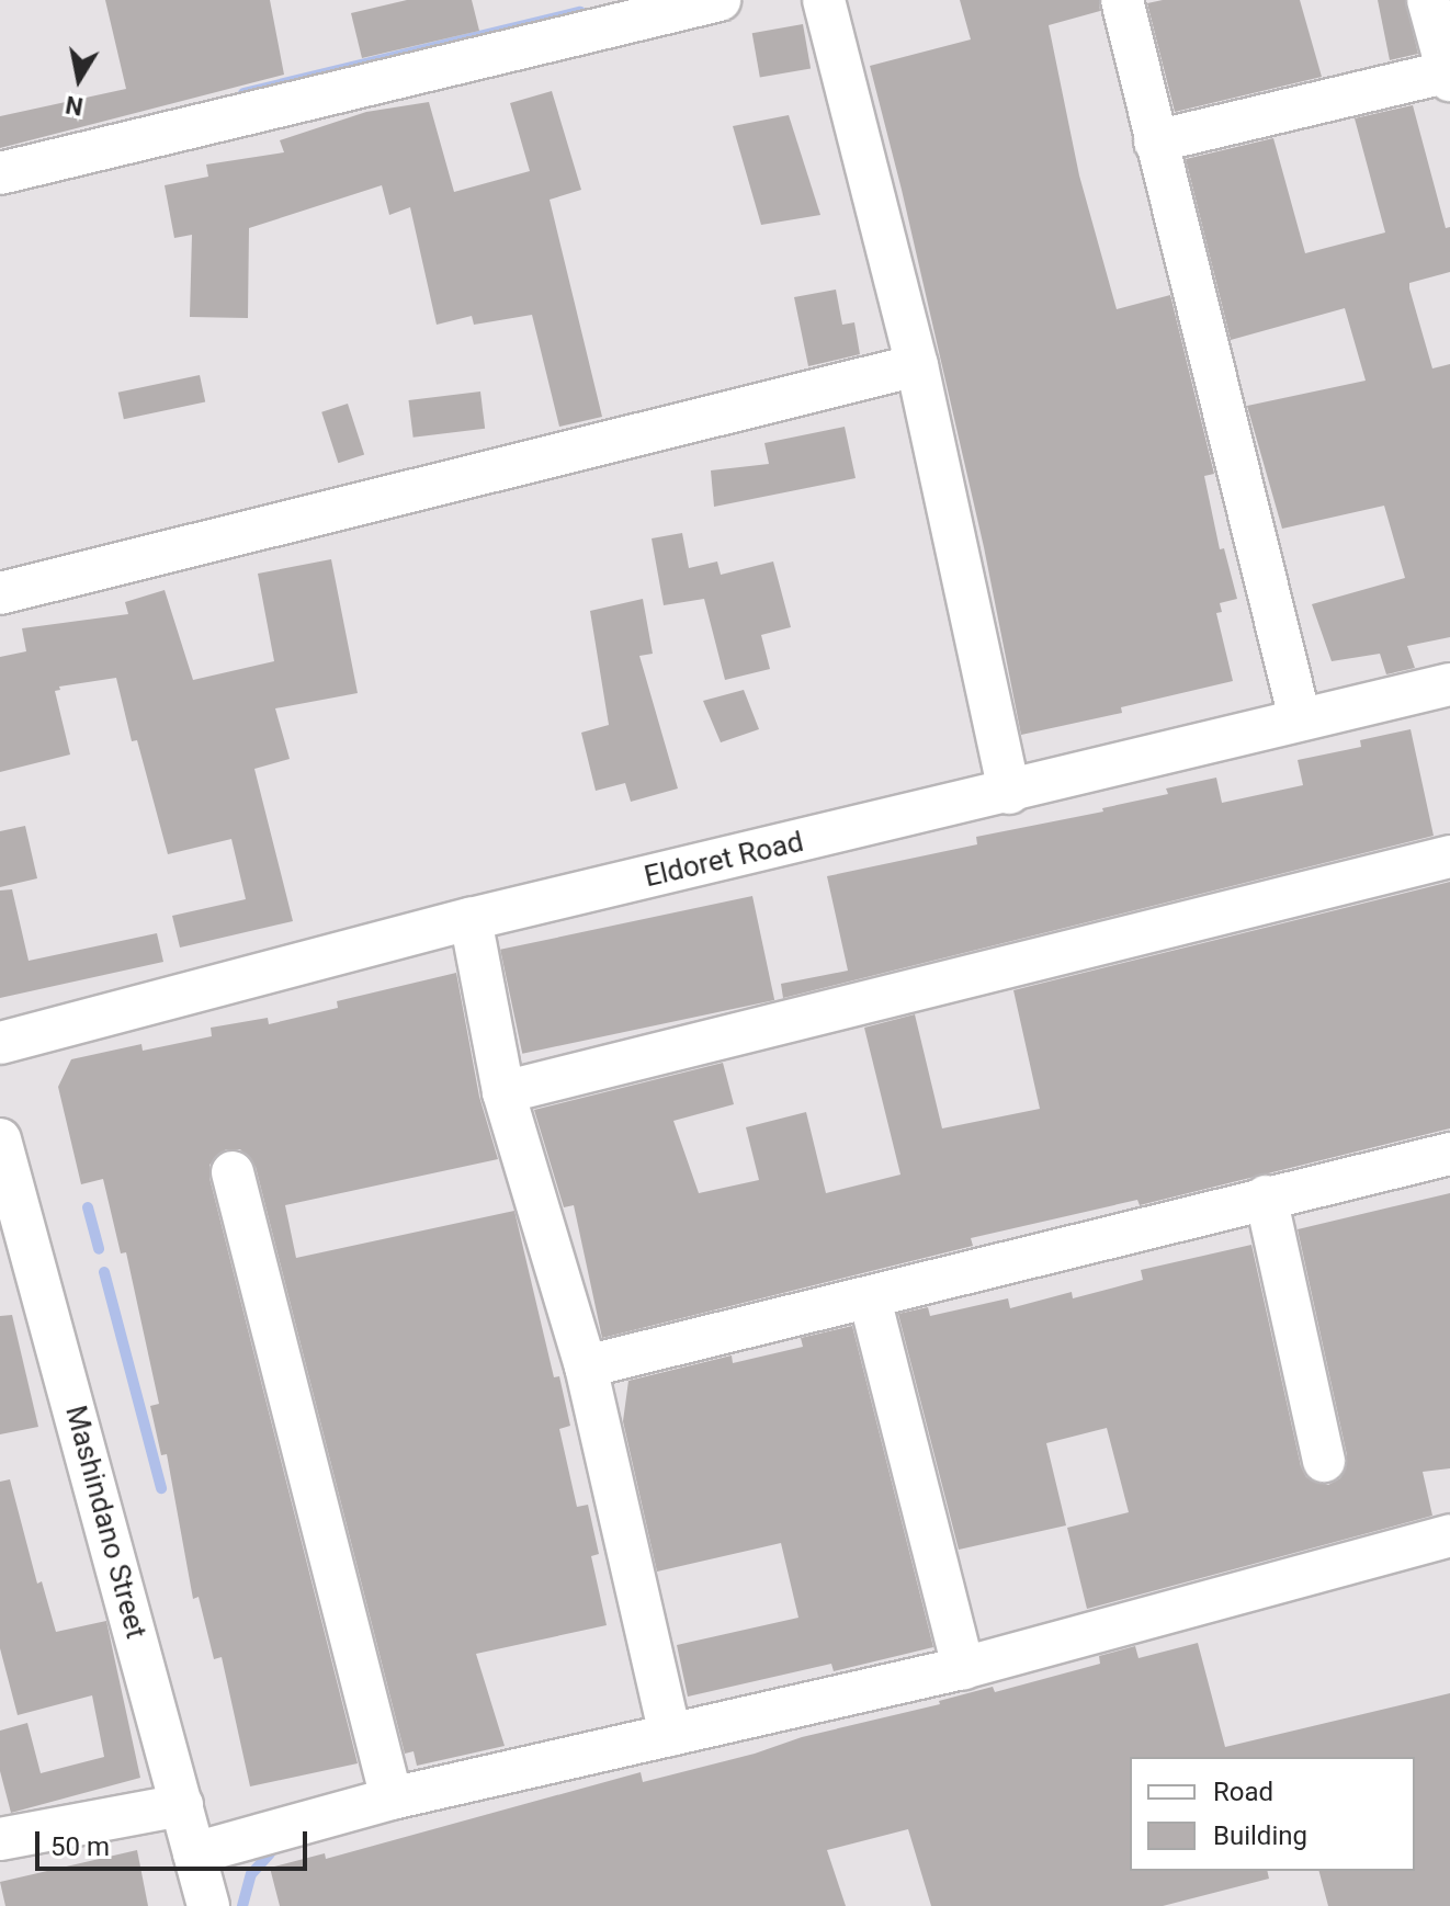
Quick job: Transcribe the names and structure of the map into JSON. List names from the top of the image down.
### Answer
{
  "streets": {
    "street": ["Eldoret Road", "Mashindano Street"]
  },
  "legend": ["Road", "Building"],
  "scale_bar": "50 m",
  "north": "bottom"
}
